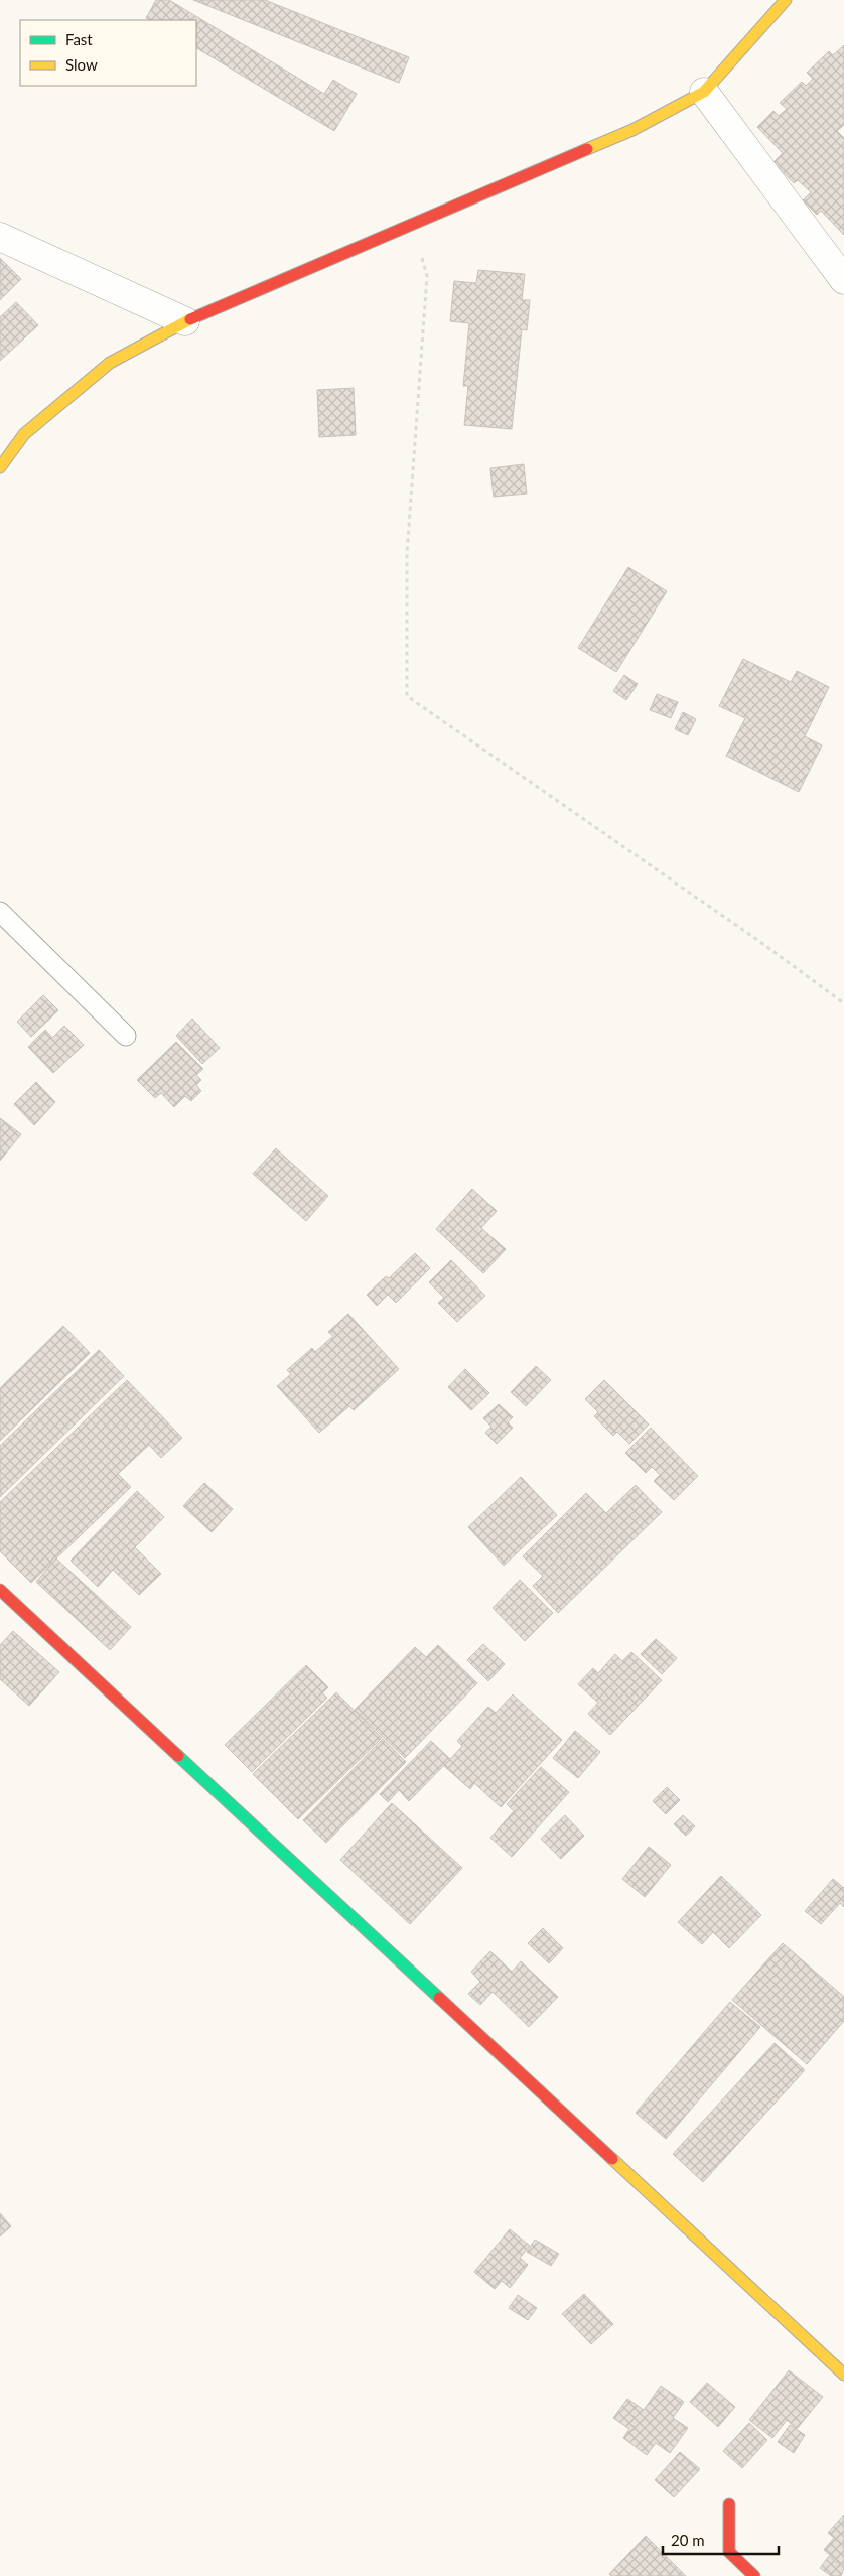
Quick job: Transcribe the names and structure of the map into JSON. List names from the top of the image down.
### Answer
{
  "legend": ["Fast", "Slow"],
  "scale_bar": "20 m"
}
